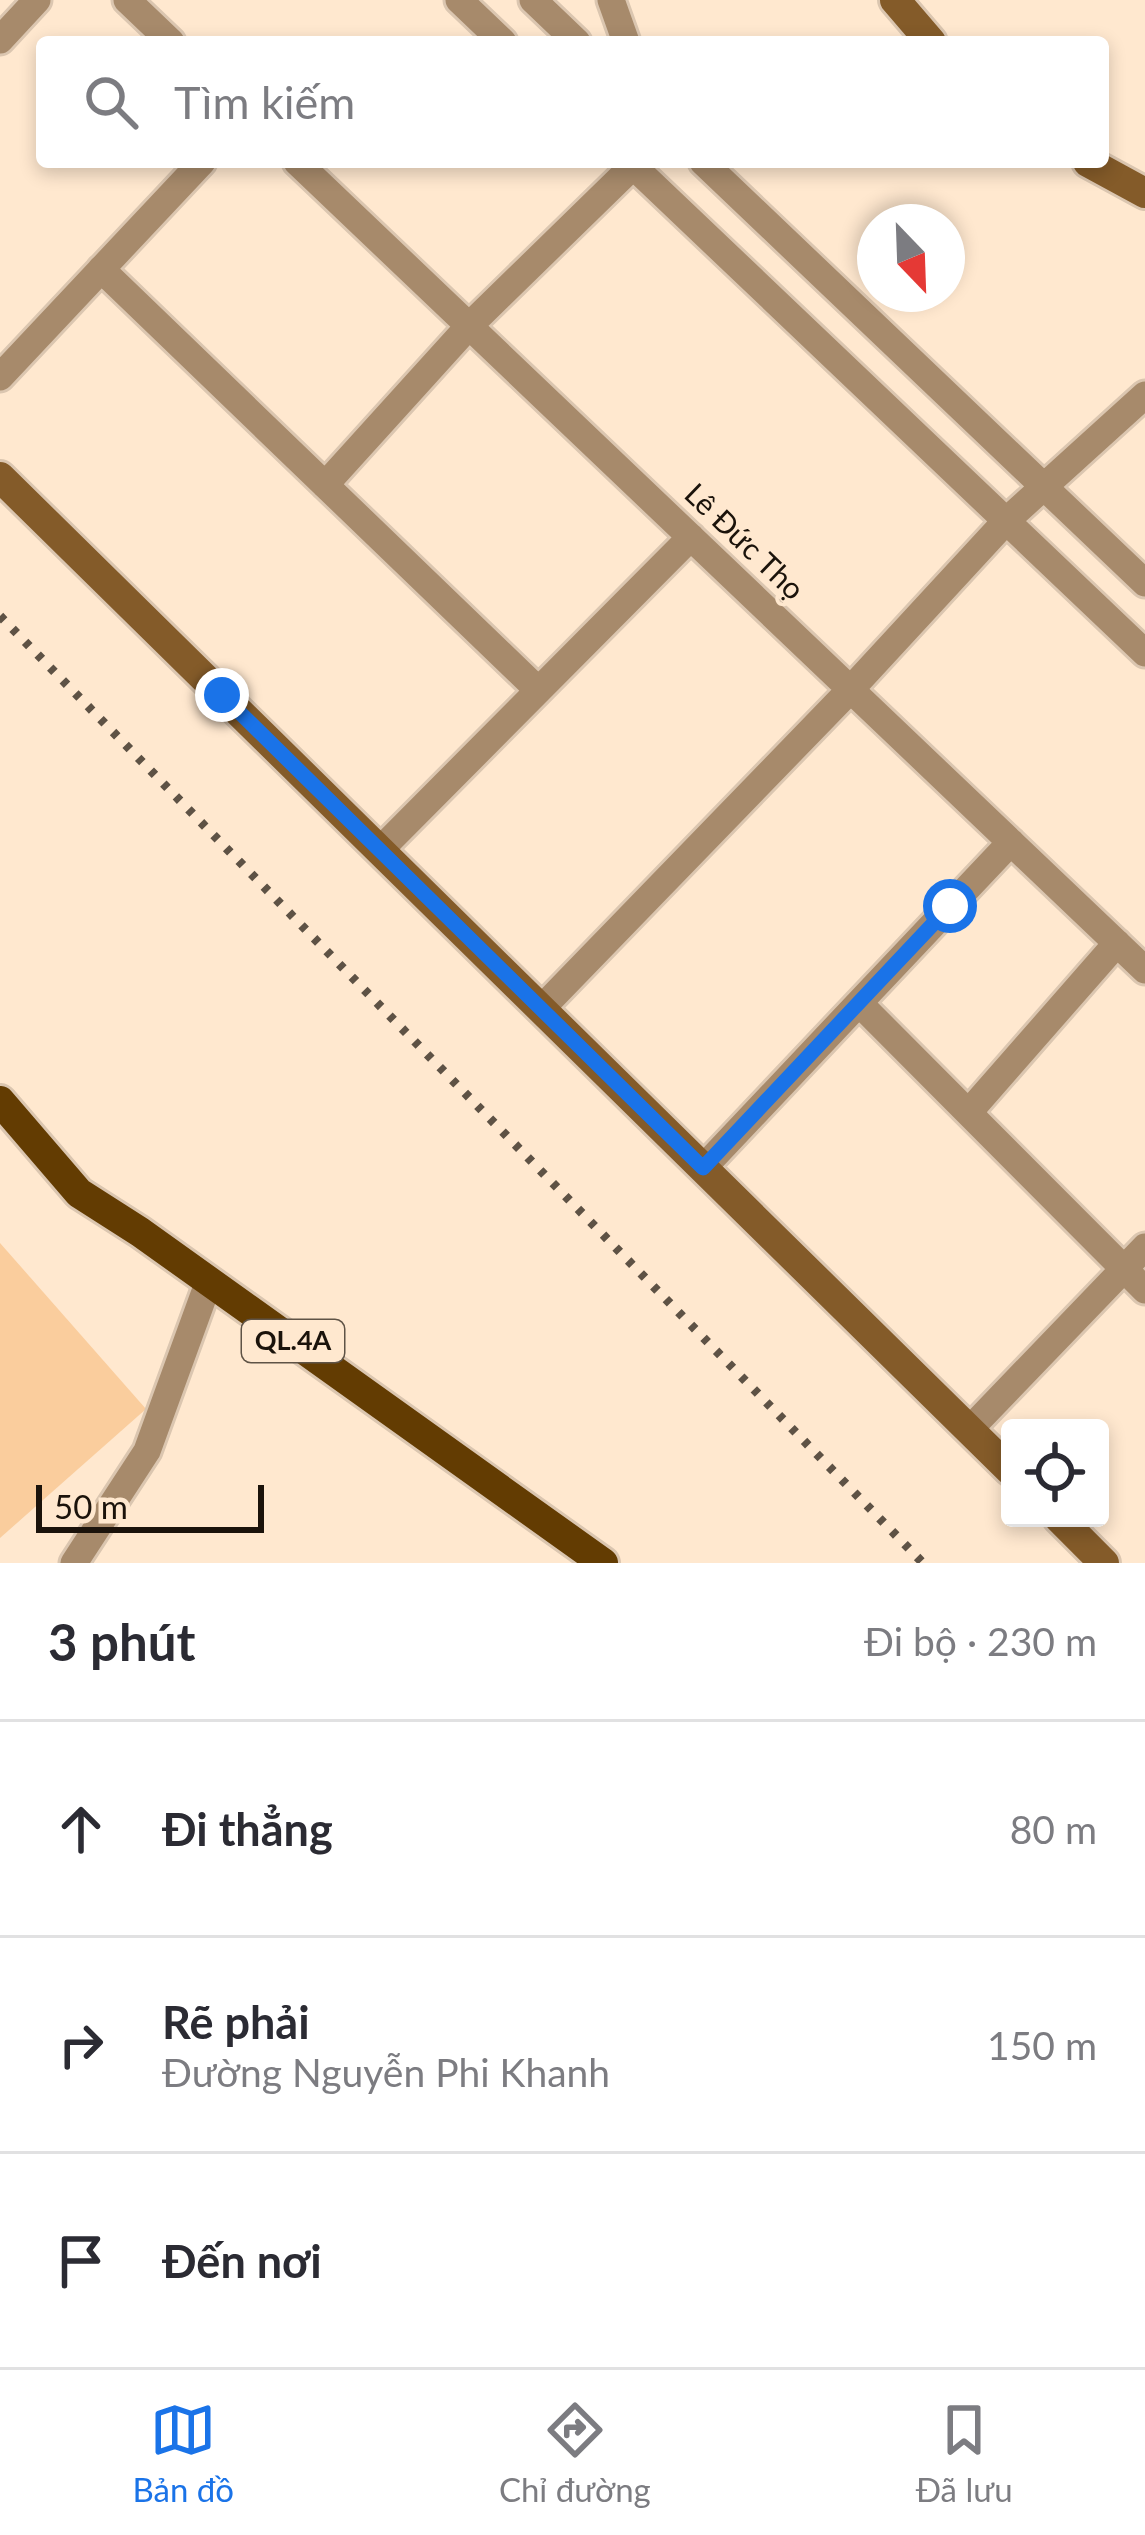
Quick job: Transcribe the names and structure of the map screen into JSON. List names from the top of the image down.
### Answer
{
  "streets": {
    "main road": ["QL.4A"],
    "street": ["Lê Đức Thọ"]
  },
  "scale_bar": "50 m",
  "north": "bottom right",
  "page": {
    "search": "Tìm kiếm",
    "scale": "50 m",
    "heading": ["3 phút", "Đi bộ · 230 m"],
    "list": [
      ["Đi thẳng", "80 m"],
      ["Rẽ phải", "Đường Nguyễn Phi Khanh", "150 m"],
      "Đến nơi"
    ],
    "nav": ["Bản đồ", "Chỉ đường", "Đã lưu"]
  }
}
